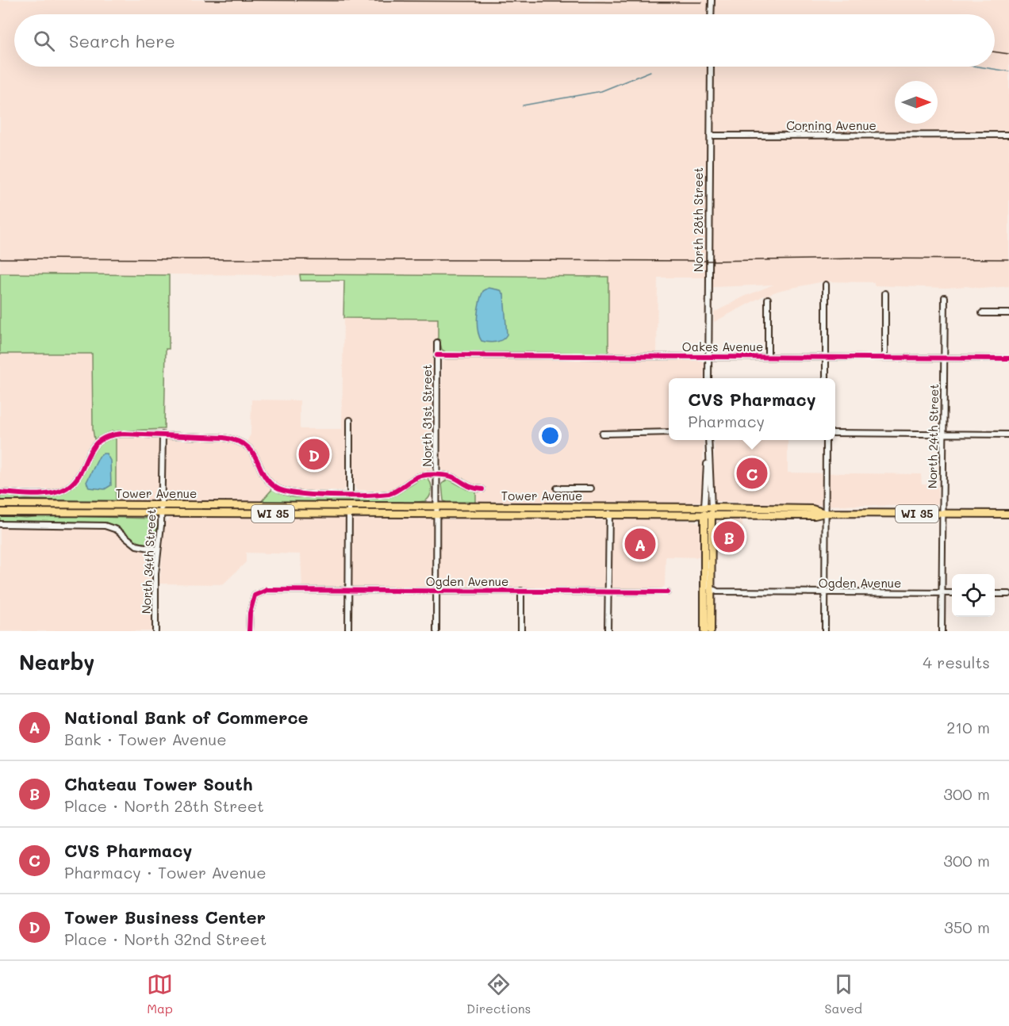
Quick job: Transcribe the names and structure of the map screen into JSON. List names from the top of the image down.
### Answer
{
  "streets": {
    "main road": ["Tower Avenue", "WI 35"],
    "street": [
      "Corning Avenue",
      "North 28th Street",
      "Oakes Avenue",
      "North 31st Street",
      "North 24th Street",
      "North 34th Street",
      "Ogden Avenue"
    ]
  },
  "crossings": [
    ["Corning Avenue", "North 28th Street"],
    ["North 28th Street", "Oakes Avenue"],
    ["Oakes Avenue", "North 31st Street"],
    ["Oakes Avenue", "North 24th Street"],
    ["North 31st Street", "Tower Avenue"],
    ["North 31st Street", "Ogden Avenue"],
    ["North 24th Street", "Tower Avenue"],
    ["North 24th Street", "Ogden Avenue"],
    ["Tower Avenue", "North 34th Street"]
  ],
  "north": "right",
  "page": {
    "search": "Search here",
    "popup": ["CVS Pharmacy", "Pharmacy"],
    "pins": [
      "D",
      "C",
      "B",
      "A"
    ],
    "heading": ["Nearby", "4 results"],
    "list": [
      {
        "mark": "A",
        "name": "National Bank of Commerce",
        "note": "Bank · Tower Avenue",
        "value": "210 m"
      },
      {
        "mark": "B",
        "name": "Chateau Tower South",
        "note": "Place · North 28th Street",
        "value": "300 m"
      },
      {
        "mark": "C",
        "name": "CVS Pharmacy",
        "note": "Pharmacy · Tower Avenue",
        "value": "300 m"
      },
      {
        "mark": "D",
        "name": "Tower Business Center",
        "note": "Place · North 32nd Street",
        "value": "350 m"
      }
    ],
    "nav": ["Map", "Directions", "Saved"]
  }
}
